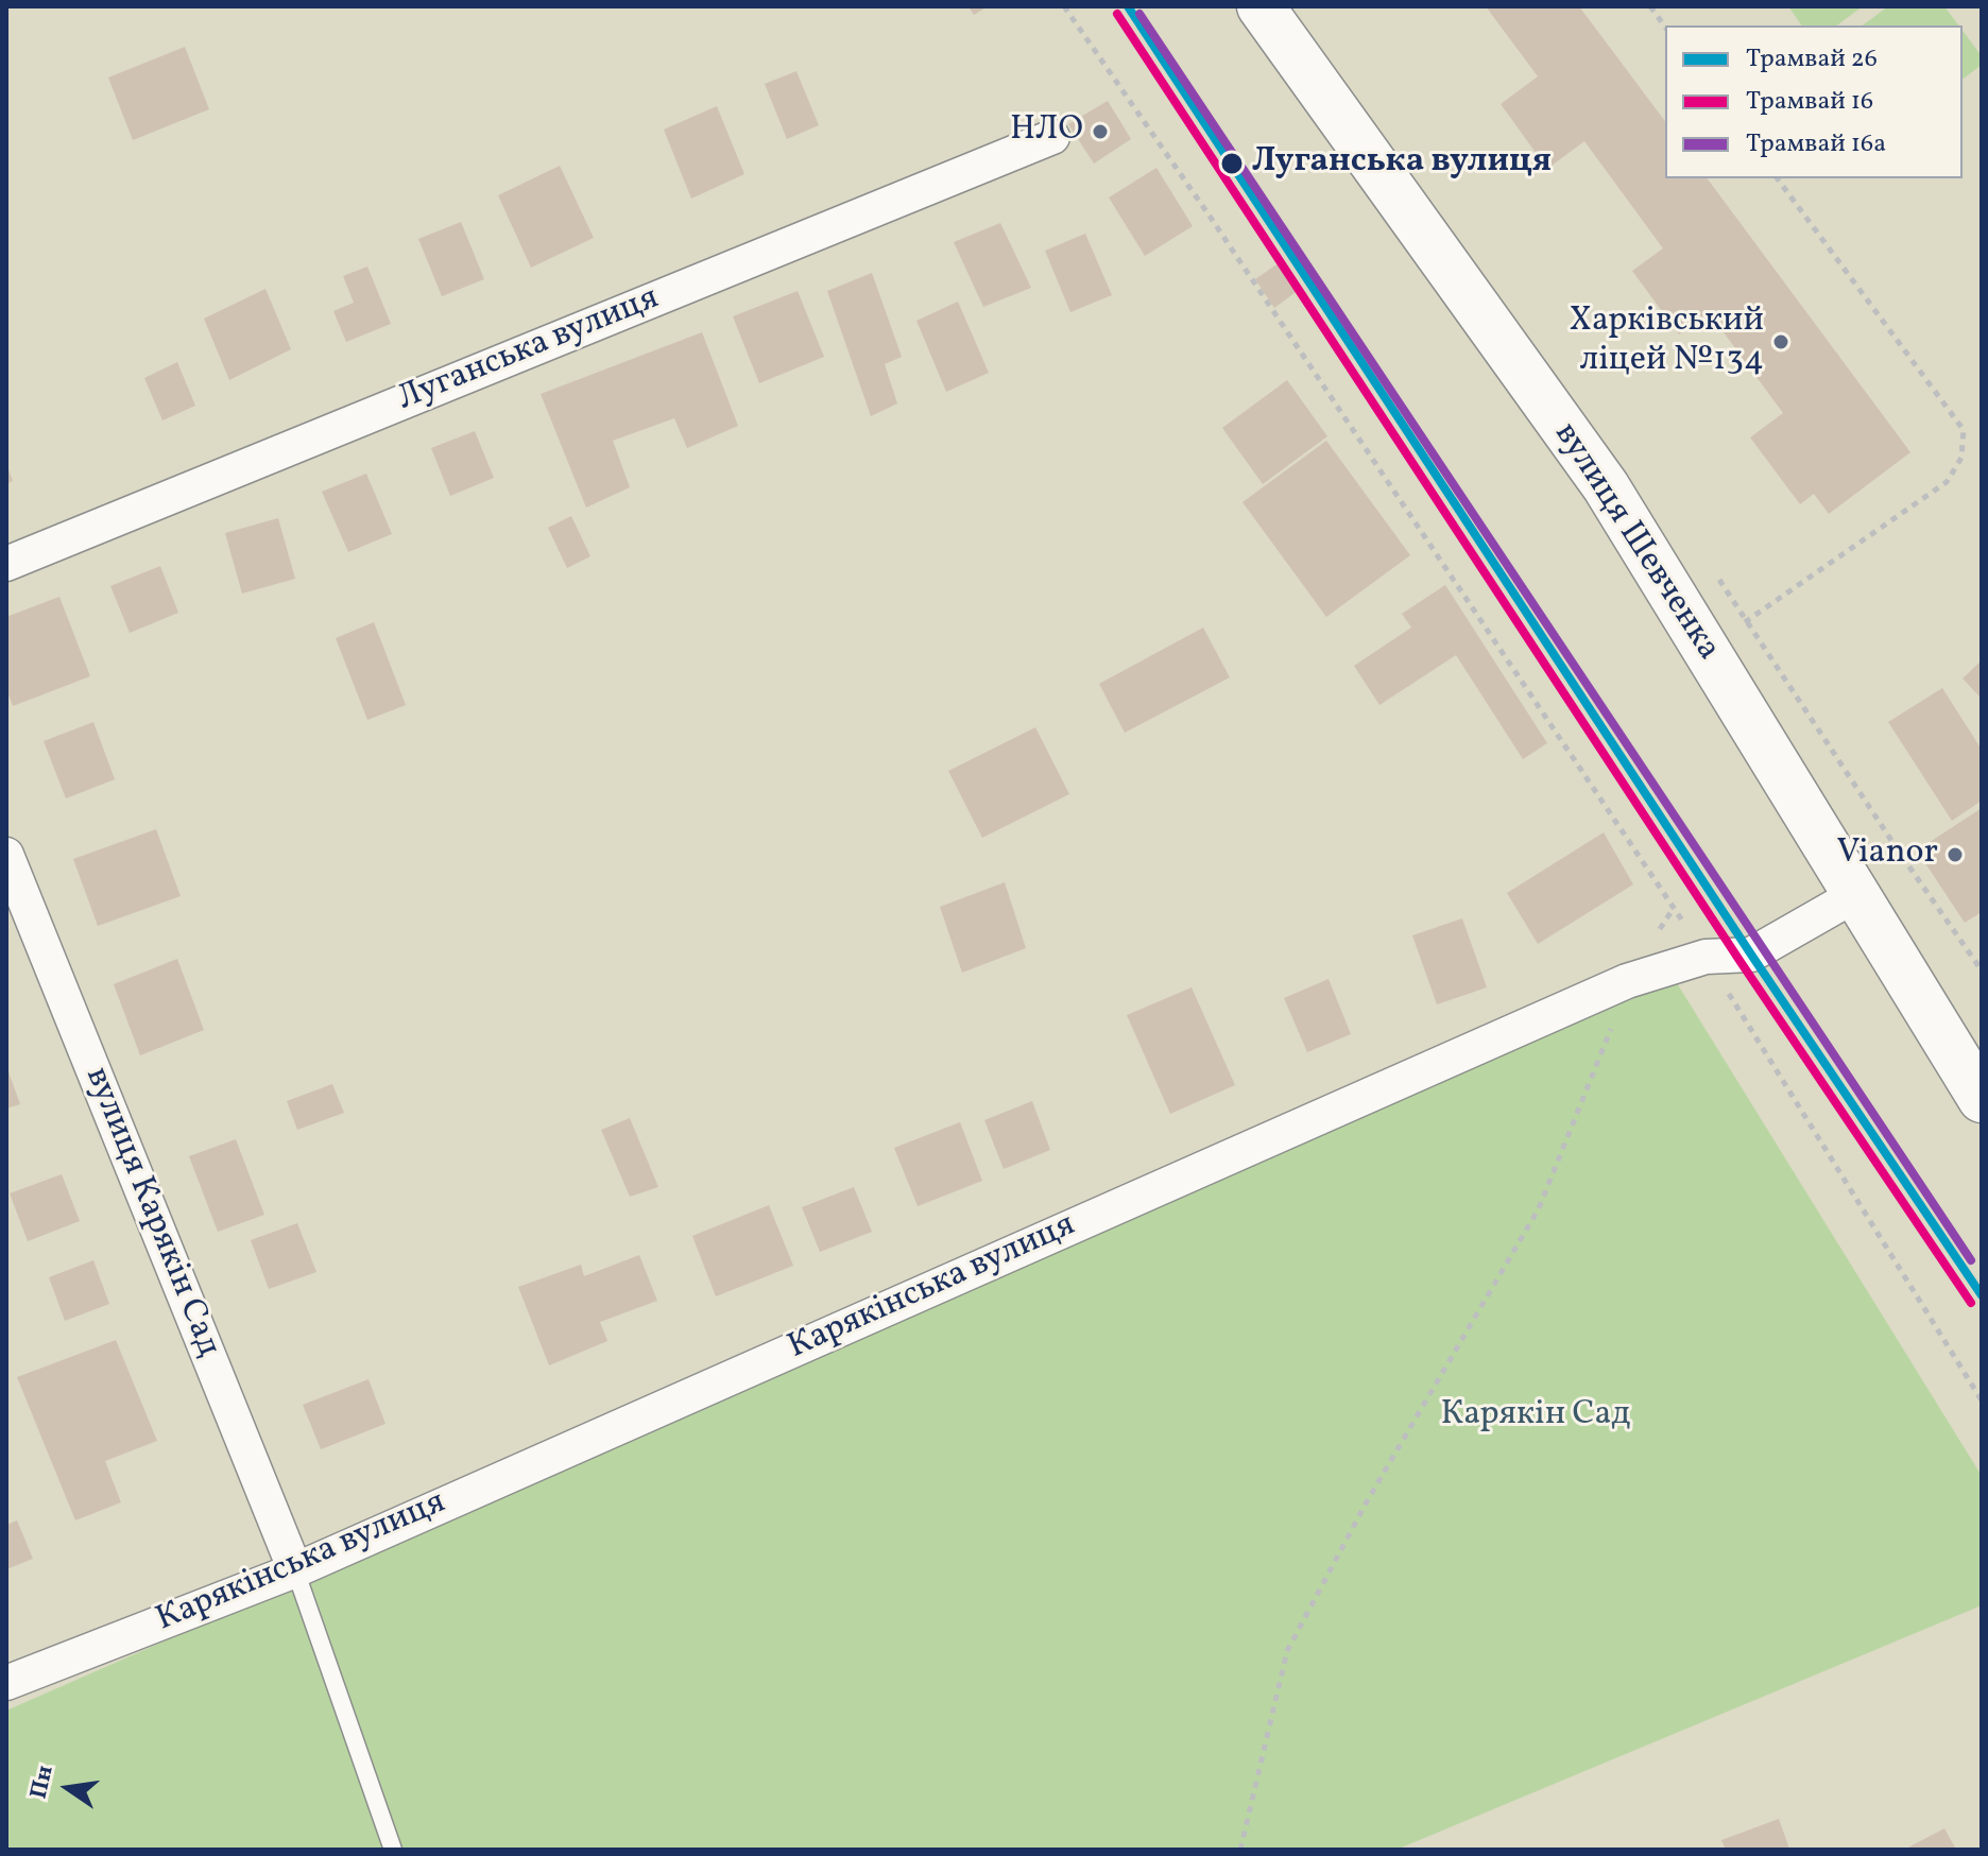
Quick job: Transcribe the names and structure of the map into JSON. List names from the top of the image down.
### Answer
{
  "streets": {
    "main road": ["вулиця Шевченка"],
    "street": ["Луганська вулиця", "вулиця Карякін Сад", "Карякінська вулиця"]
  },
  "crossings": [
    ["вулиця Шевченка", "Карякінська вулиця"],
    ["вулиця Карякін Сад", "Карякінська вулиця"]
  ],
  "parks": ["Карякін Сад"],
  "places": [
    "НЛО",
    "Луганська вулиця",
    "Харківський ліцей №134",
    "Vianor"
  ],
  "lines": ["tram line 26", "tram line 16", "tram line 16a"],
  "legend": ["Трамвай 26", "Трамвай 16", "Трамвай 16a"],
  "north": "left"
}
